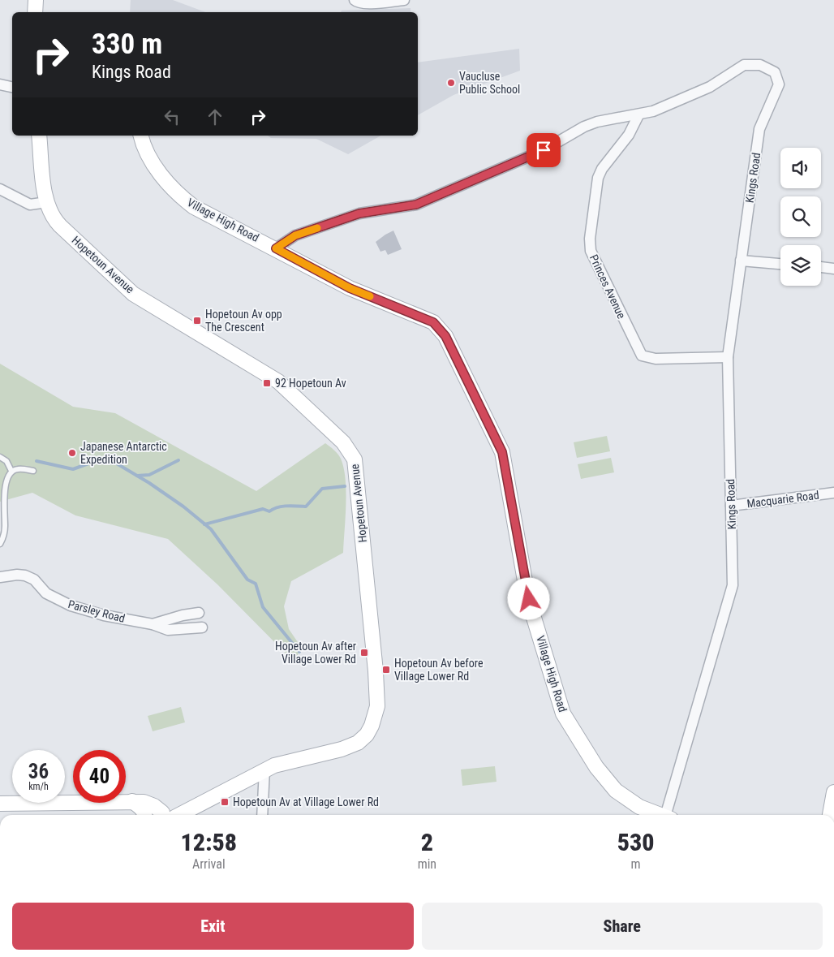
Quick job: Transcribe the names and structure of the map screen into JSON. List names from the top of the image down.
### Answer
{
  "streets": {
    "street": [
      "Kings Road",
      "Village High Road",
      "Hopetoun Avenue",
      "Princes Avenue",
      "Macquarie Road",
      "Parsley Road"
    ]
  },
  "crossings": [
    ["Kings Road", "Village High Road"],
    ["Kings Road", "Princes Avenue"],
    ["Kings Road", "Macquarie Road"]
  ],
  "places": {
    "other": ["Vaucluse Public School", "Japanese Antarctic Expedition"],
    "transit": [
      "Hopetoun Av opp The Crescent",
      "92 Hopetoun Av",
      "Hopetoun Av after Village Lower Rd",
      "Hopetoun Av before Village Lower Rd",
      "Hopetoun Av at Village Lower Rd"
    ]
  },
  "page": {
    "turn": ["330 m", "Kings Road"],
    "speed": "36 km/h",
    "limit": "40",
    "eta": [
      "12:58",
      "Arrival",
      "2",
      "min",
      "530",
      "m"
    ],
    "buttons": ["Exit", "Share"]
  }
}
